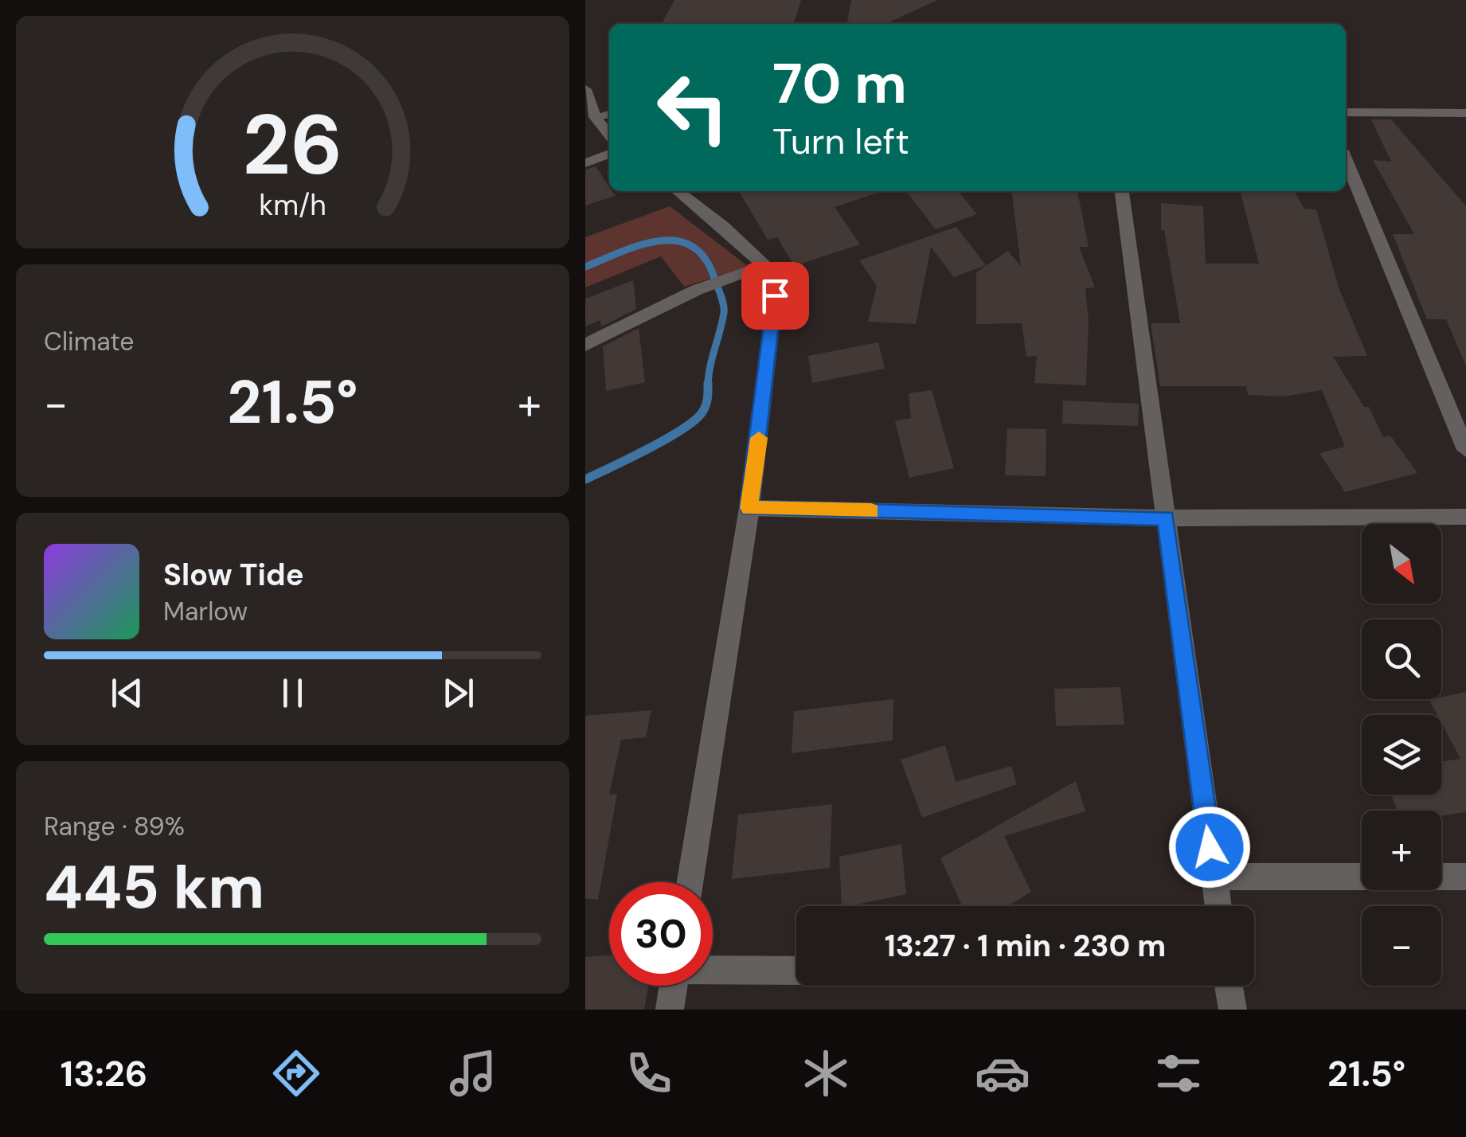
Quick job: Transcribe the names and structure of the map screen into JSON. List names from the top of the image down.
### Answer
{
  "north": "bottom right",
  "page": {
    "turn": ["70 m", "Turn left"],
    "tile": [
      "Climate",
      ["Range · 89%", "445 km"]
    ],
    "heat": ["−", "21.5°", "+"],
    "map_buttons": ["+", "−"],
    "song": ["Slow Tide", "Marlow"],
    "limit": "30",
    "trip": "13:27 · 1 min · 230 m",
    "tabs": ["13:26", "21.5°"],
    "gauge": ["26", "km/h"]
  }
}
